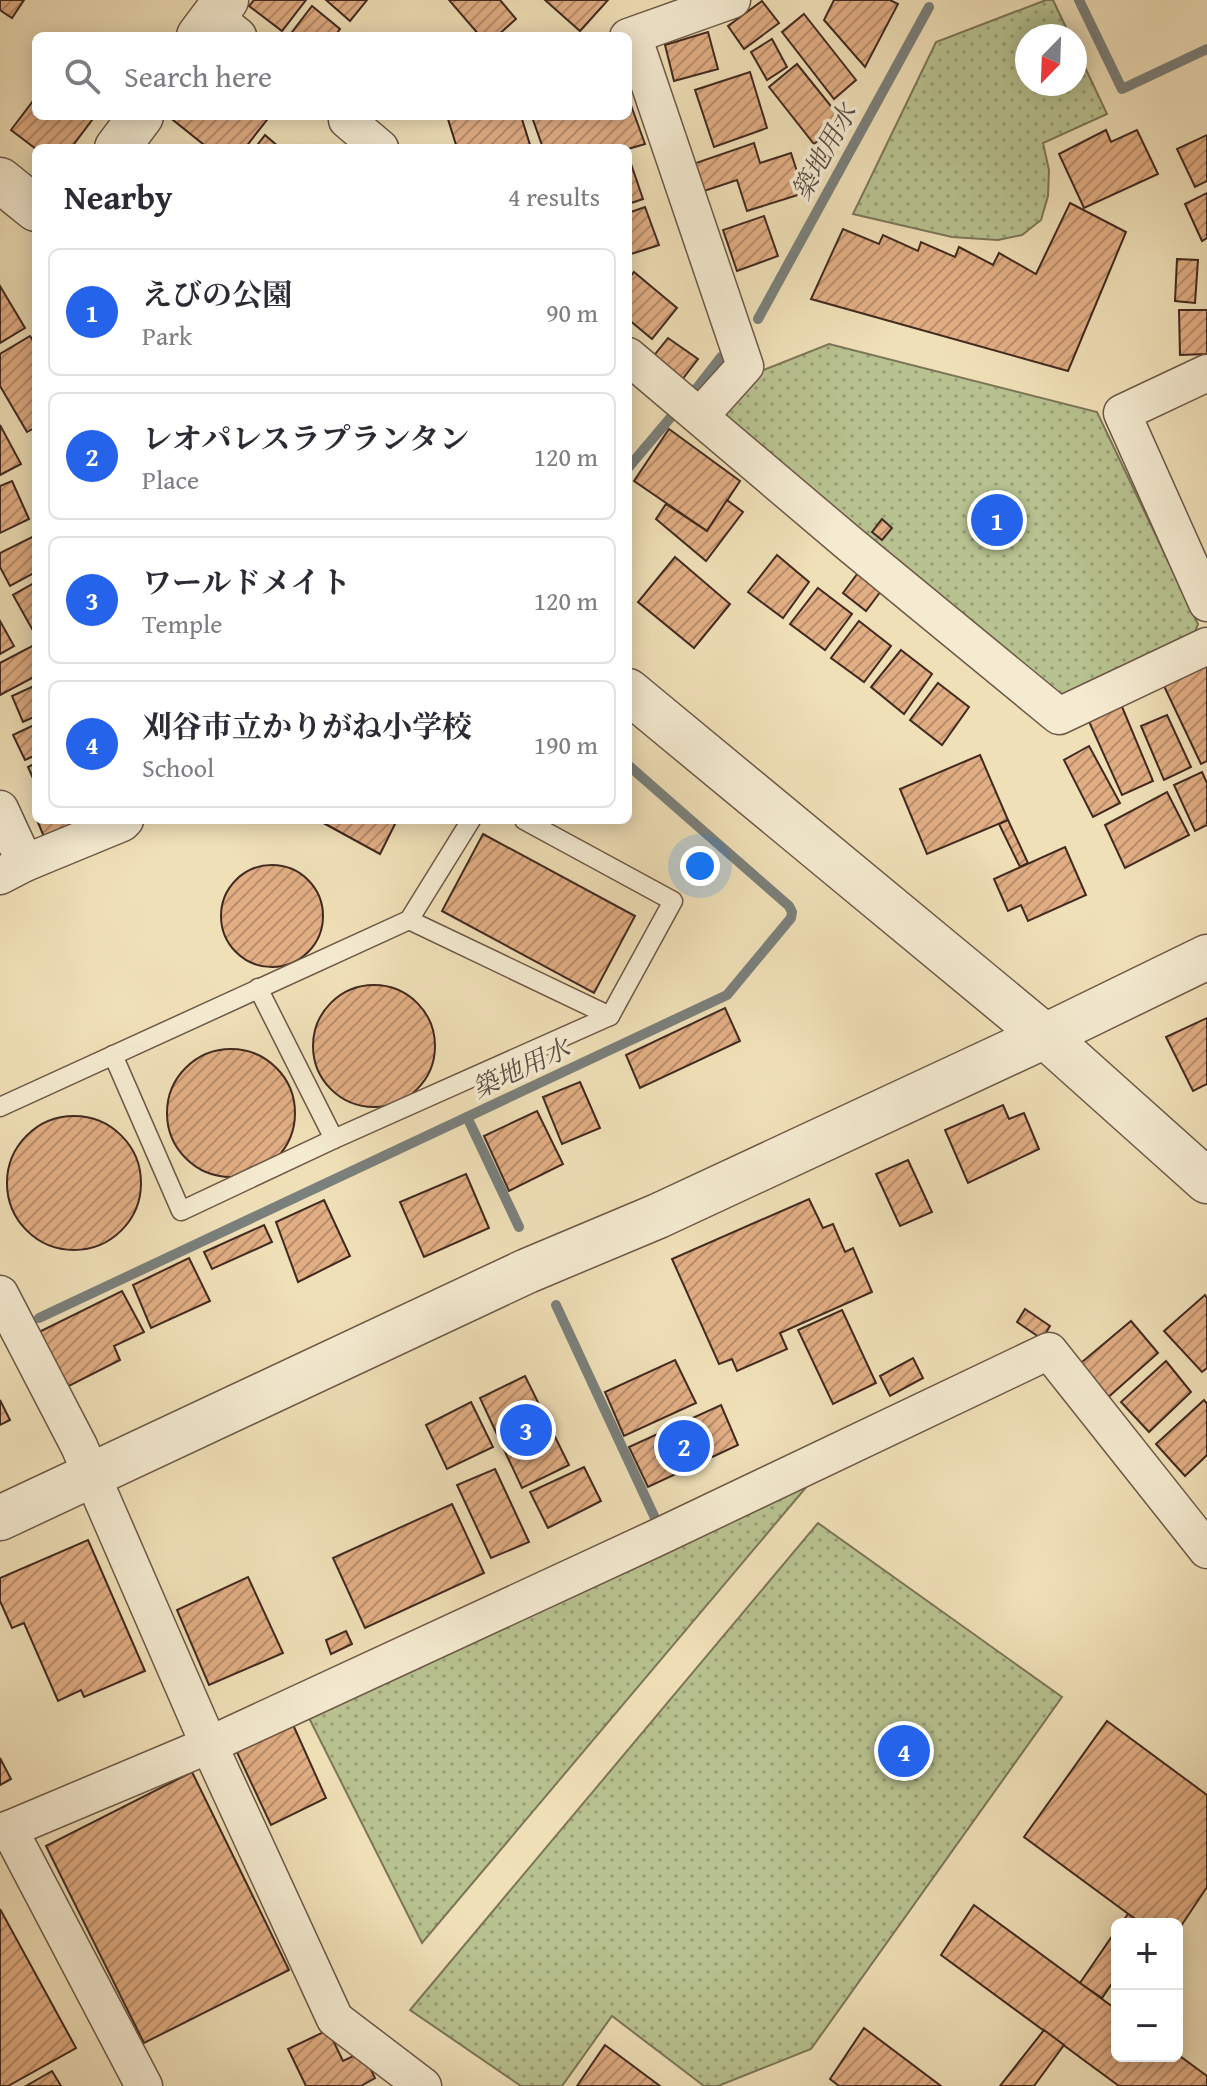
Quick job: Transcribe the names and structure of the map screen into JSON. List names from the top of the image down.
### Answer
{
  "water": ["築地用水"],
  "north": "bottom left",
  "page": {
    "search": "Search here",
    "heading": ["Nearby", "4 results"],
    "list": [
      {
        "mark": "1",
        "name": "えびの公園",
        "note": "Park",
        "value": "90 m"
      },
      {
        "mark": "2",
        "name": "レオパレスラプランタン",
        "note": "Place",
        "value": "120 m"
      },
      {
        "mark": "3",
        "name": "ワールドメイト",
        "note": "Temple",
        "value": "120 m"
      },
      {
        "mark": "4",
        "name": "刈谷市立かりがね小学校",
        "note": "School",
        "value": "190 m"
      }
    ],
    "pins": [
      "1",
      "3",
      "2",
      "4"
    ],
    "map_buttons": ["+", "−"]
  }
}
